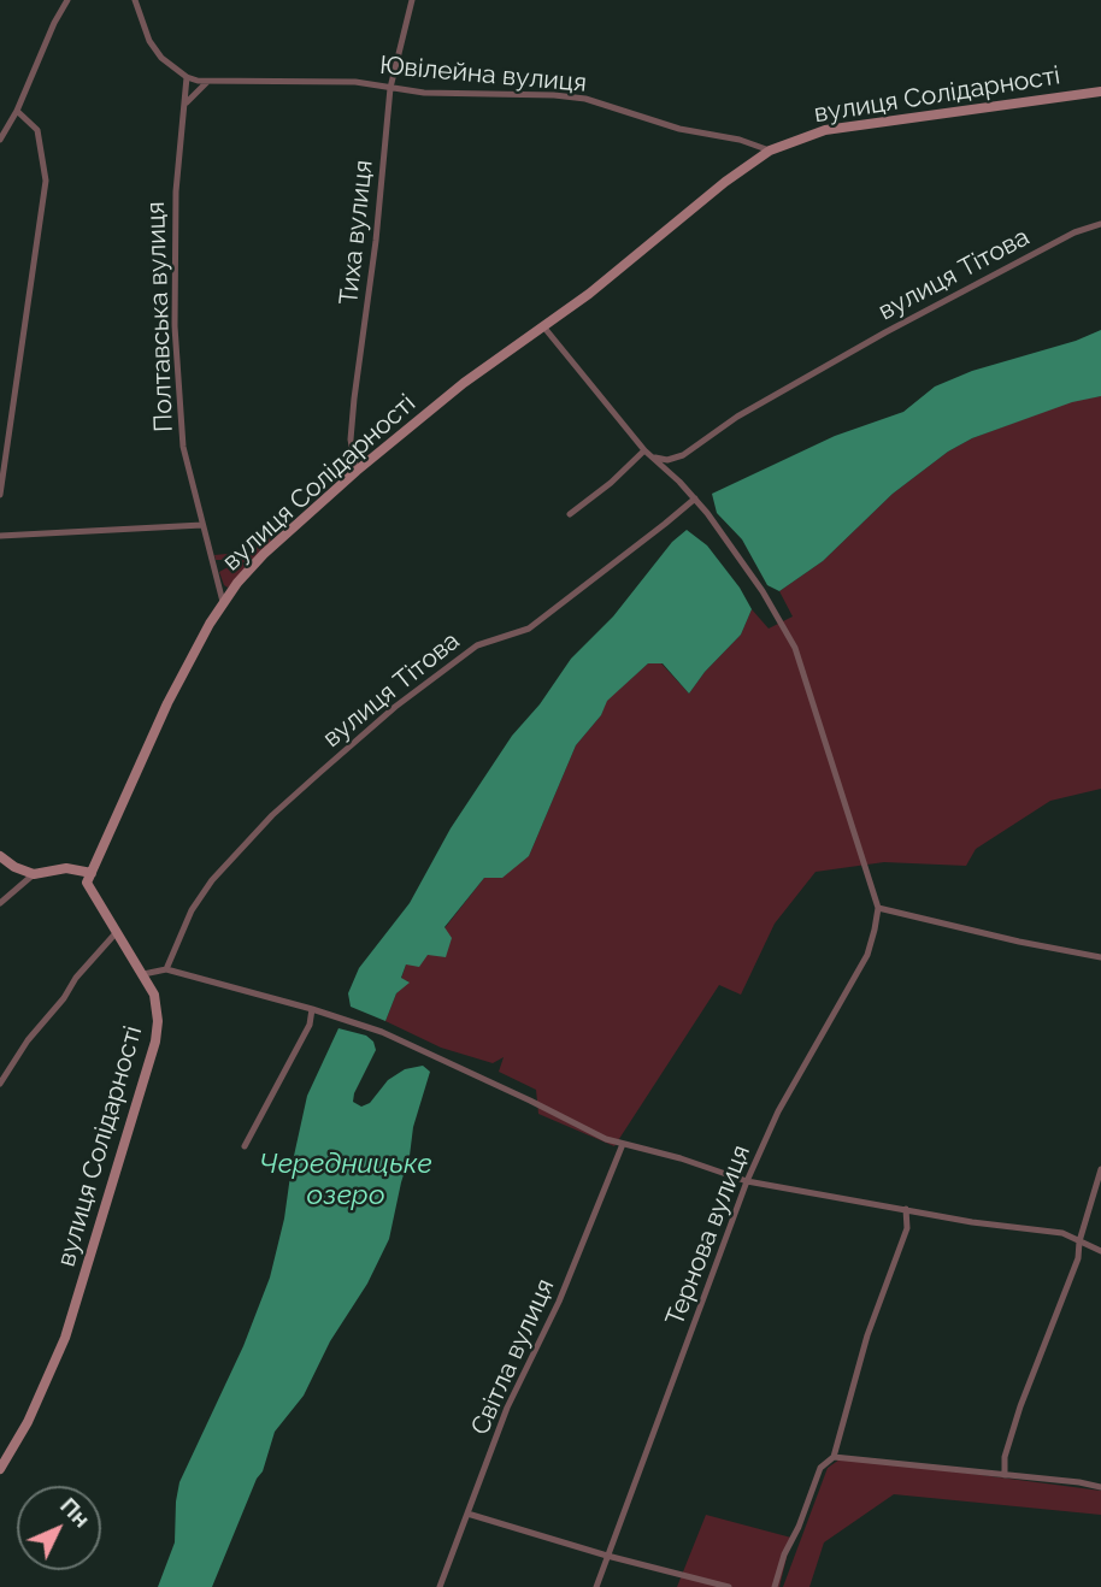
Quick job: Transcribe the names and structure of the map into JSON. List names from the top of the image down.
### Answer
{
  "streets": {
    "main road": ["вулиця Солідарності"],
    "street": [
      "Ювілейна вулиця",
      "Тиха вулиця",
      "вулиця Тітова",
      "Полтавська вулиця",
      "Тернова вулиця",
      "Світла вулиця"
    ]
  },
  "crossings": [
    ["Ювілейна вулиця", "вулиця Солідарності"],
    ["Ювілейна вулиця", "Тиха вулиця"],
    ["Ювілейна вулиця", "Полтавська вулиця"],
    ["вулиця Солідарності", "Тиха вулиця"],
    ["вулиця Солідарності", "Полтавська вулиця"]
  ],
  "water": ["Чередницьке озеро"],
  "north": "top right"
}
